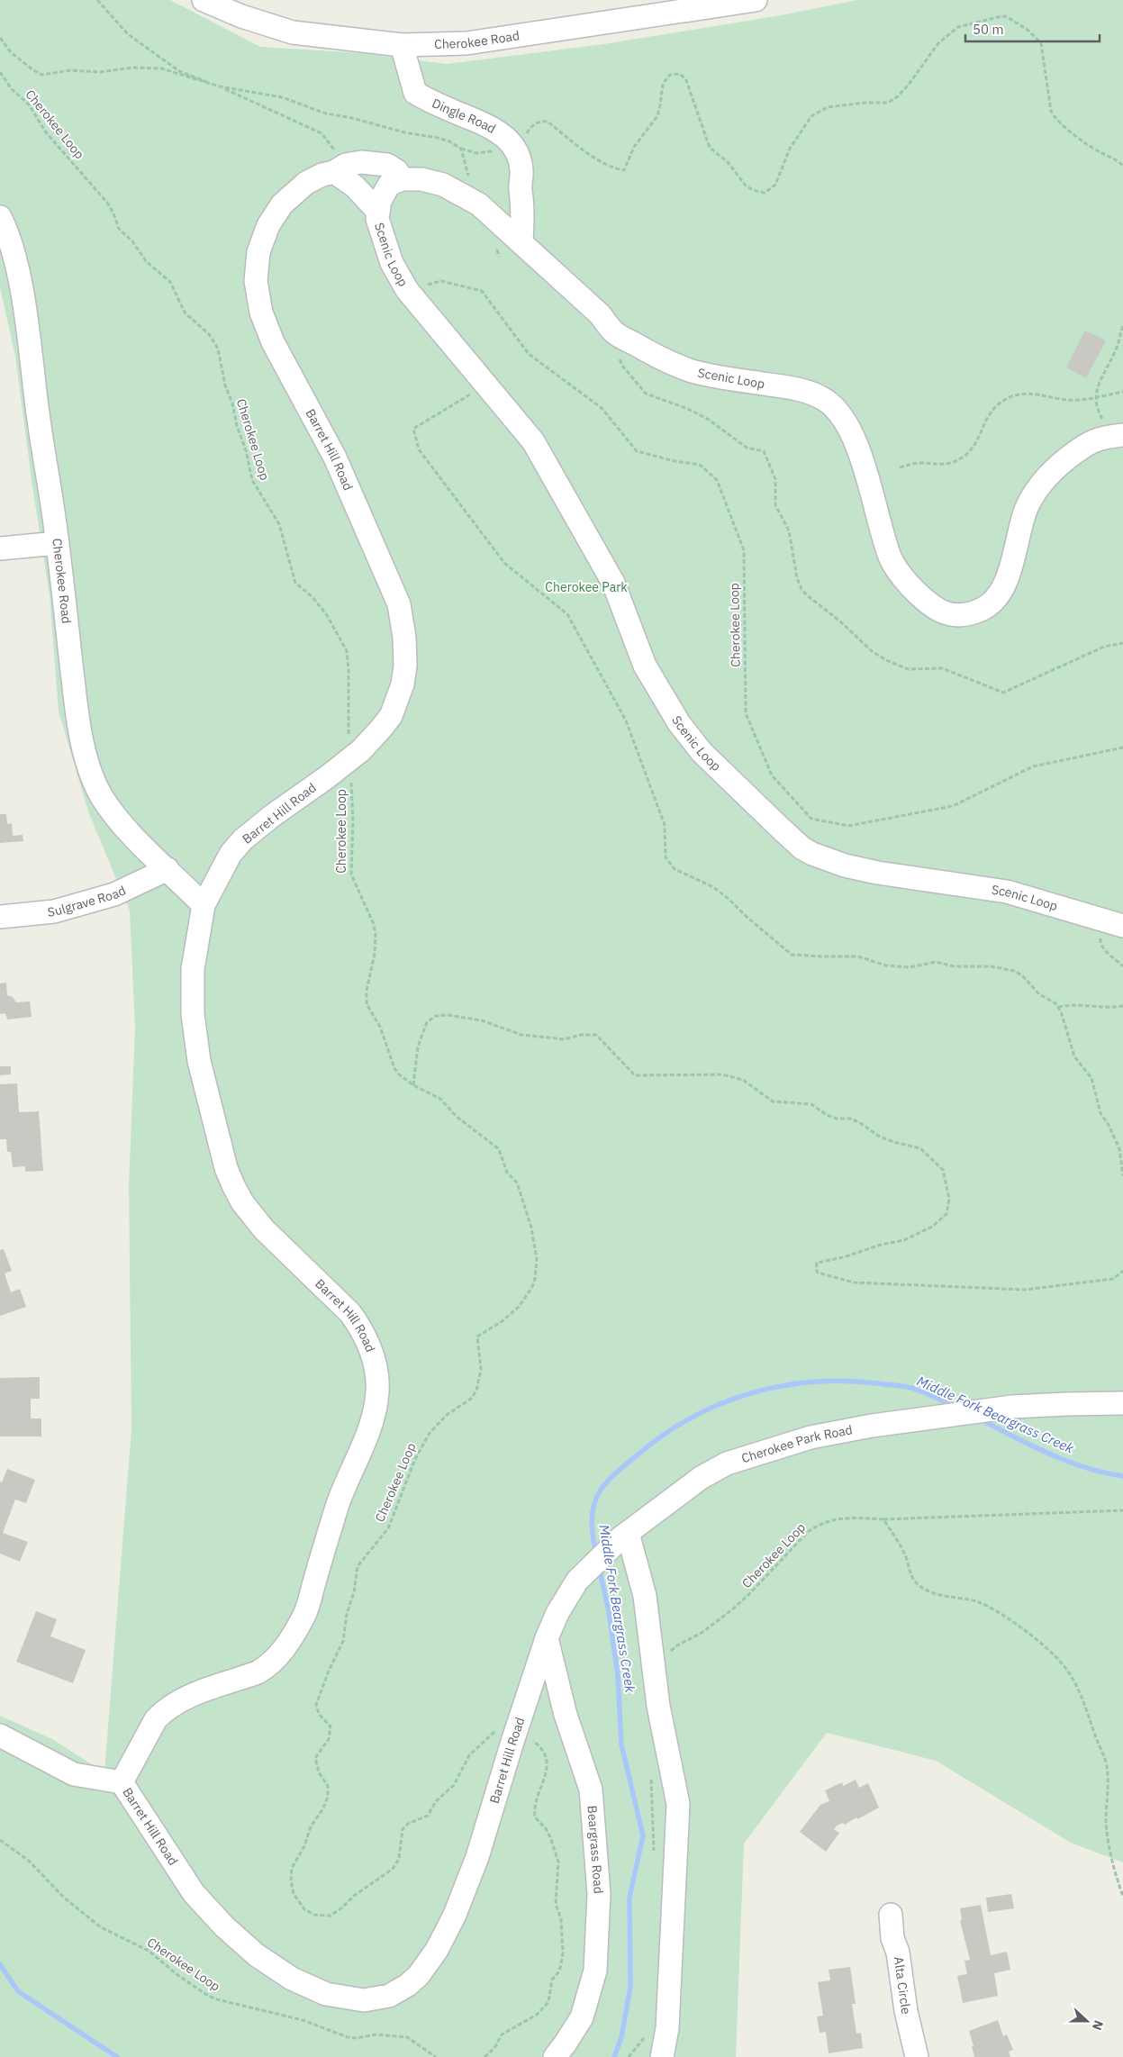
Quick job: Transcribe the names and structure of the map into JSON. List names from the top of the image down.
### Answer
{
  "streets": {
    "street": [
      "Cherokee Road",
      "Dingle Road",
      "Scenic Loop",
      "Barret Hill Road",
      "Sulgrave Road",
      "Cherokee Park Road",
      "Beargrass Road",
      "Alta Circle"
    ],
    "path": ["Cherokee Loop"]
  },
  "crossings": [
    ["Cherokee Road", "Dingle Road"],
    ["Cherokee Road", "Barret Hill Road"],
    ["Cherokee Road", "Sulgrave Road"],
    ["Cherokee Loop", "Scenic Loop"],
    ["Cherokee Loop", "Barret Hill Road"],
    ["Scenic Loop", "Barret Hill Road"],
    ["Barret Hill Road", "Cherokee Park Road"],
    ["Barret Hill Road", "Beargrass Road"],
    ["Cherokee Park Road", "Beargrass Road"]
  ],
  "water": ["Middle Fork Beargrass Creek"],
  "parks": ["Cherokee Park"],
  "scale_bar": "50 m",
  "north": "right"
}
